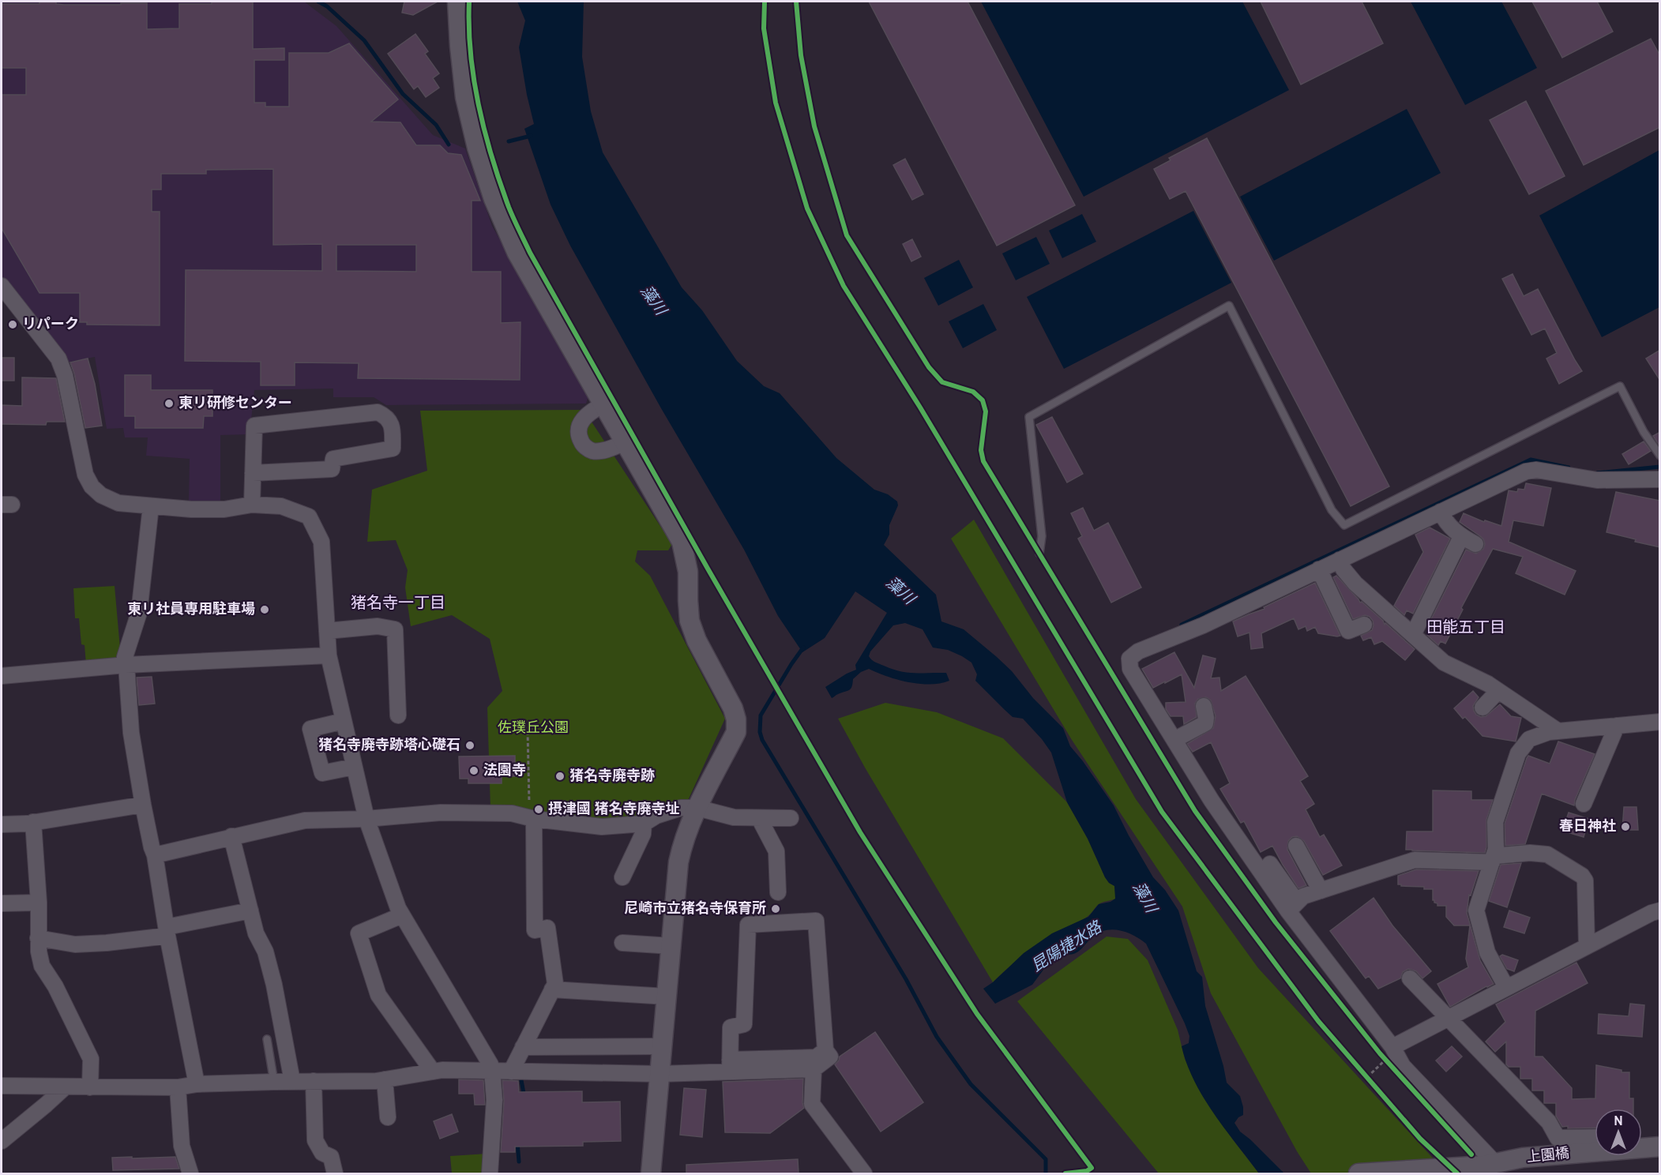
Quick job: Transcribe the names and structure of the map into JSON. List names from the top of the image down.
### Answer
{
  "streets": {
    "street": ["上園橋"]
  },
  "districts": ["猪名寺一丁目", "田能五丁目"],
  "water": ["藻川", "昆陽捷水路"],
  "parks": ["佐璞丘公園"],
  "places": [
    "リパーク",
    "東リ研修センター",
    "東リ社員専用駐車場",
    "猪名寺廃寺跡塔心礎石",
    "法園寺",
    "猪名寺廃寺跡",
    "摂津國 猪名寺廃寺址",
    "春日神社",
    "尼崎市立猪名寺保育所"
  ],
  "north": "top"
}
